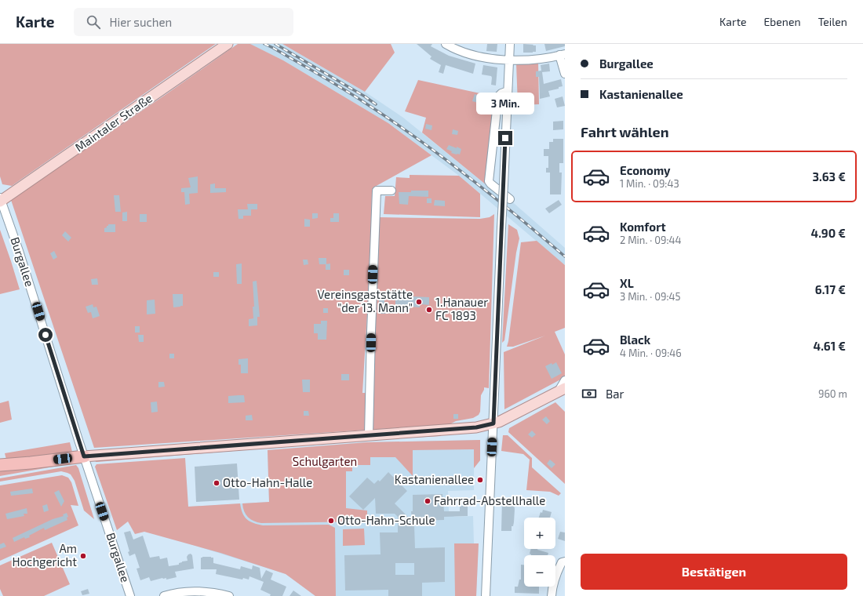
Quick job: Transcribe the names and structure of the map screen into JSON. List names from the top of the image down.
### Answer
{
  "streets": {
    "main road": ["Maintaler Straße"],
    "street": ["Burgallee"]
  },
  "crossings": [
    ["Maintaler Straße", "Burgallee"]
  ],
  "parks": ["Schulgarten"],
  "places": [
    "Vereinsgaststätte \"der 13. Mann\"",
    "1.Hanauer FC 1893",
    "Kastanienallee",
    "Otto-Hahn-Halle",
    "Fahrrad-Abstellhalle",
    "Otto-Hahn-Schule",
    "Am Hochgericht"
  ],
  "page": {
    "header": "Karte",
    "search": "Hier suchen",
    "nav": ["Karte", "Ebenen", "Teilen"],
    "banner": ["Burgallee", "Kastanienallee"],
    "bubble": "3 Min.",
    "heading": "Fahrt wählen",
    "list": [
      {
        "name": "Economy",
        "note": "1 Min. · 09:43",
        "value": "3.63 €"
      },
      {
        "name": "Komfort",
        "note": "2 Min. · 09:44",
        "value": "4.90 €"
      },
      {
        "name": "XL",
        "note": "3 Min. · 09:45",
        "value": "6.17 €"
      },
      {
        "name": "Black",
        "note": "4 Min. · 09:46",
        "value": "4.61 €"
      }
    ],
    "pay": ["Bar", "960 m"],
    "map_buttons": ["+", "−"],
    "buttons": "Bestätigen"
  }
}
